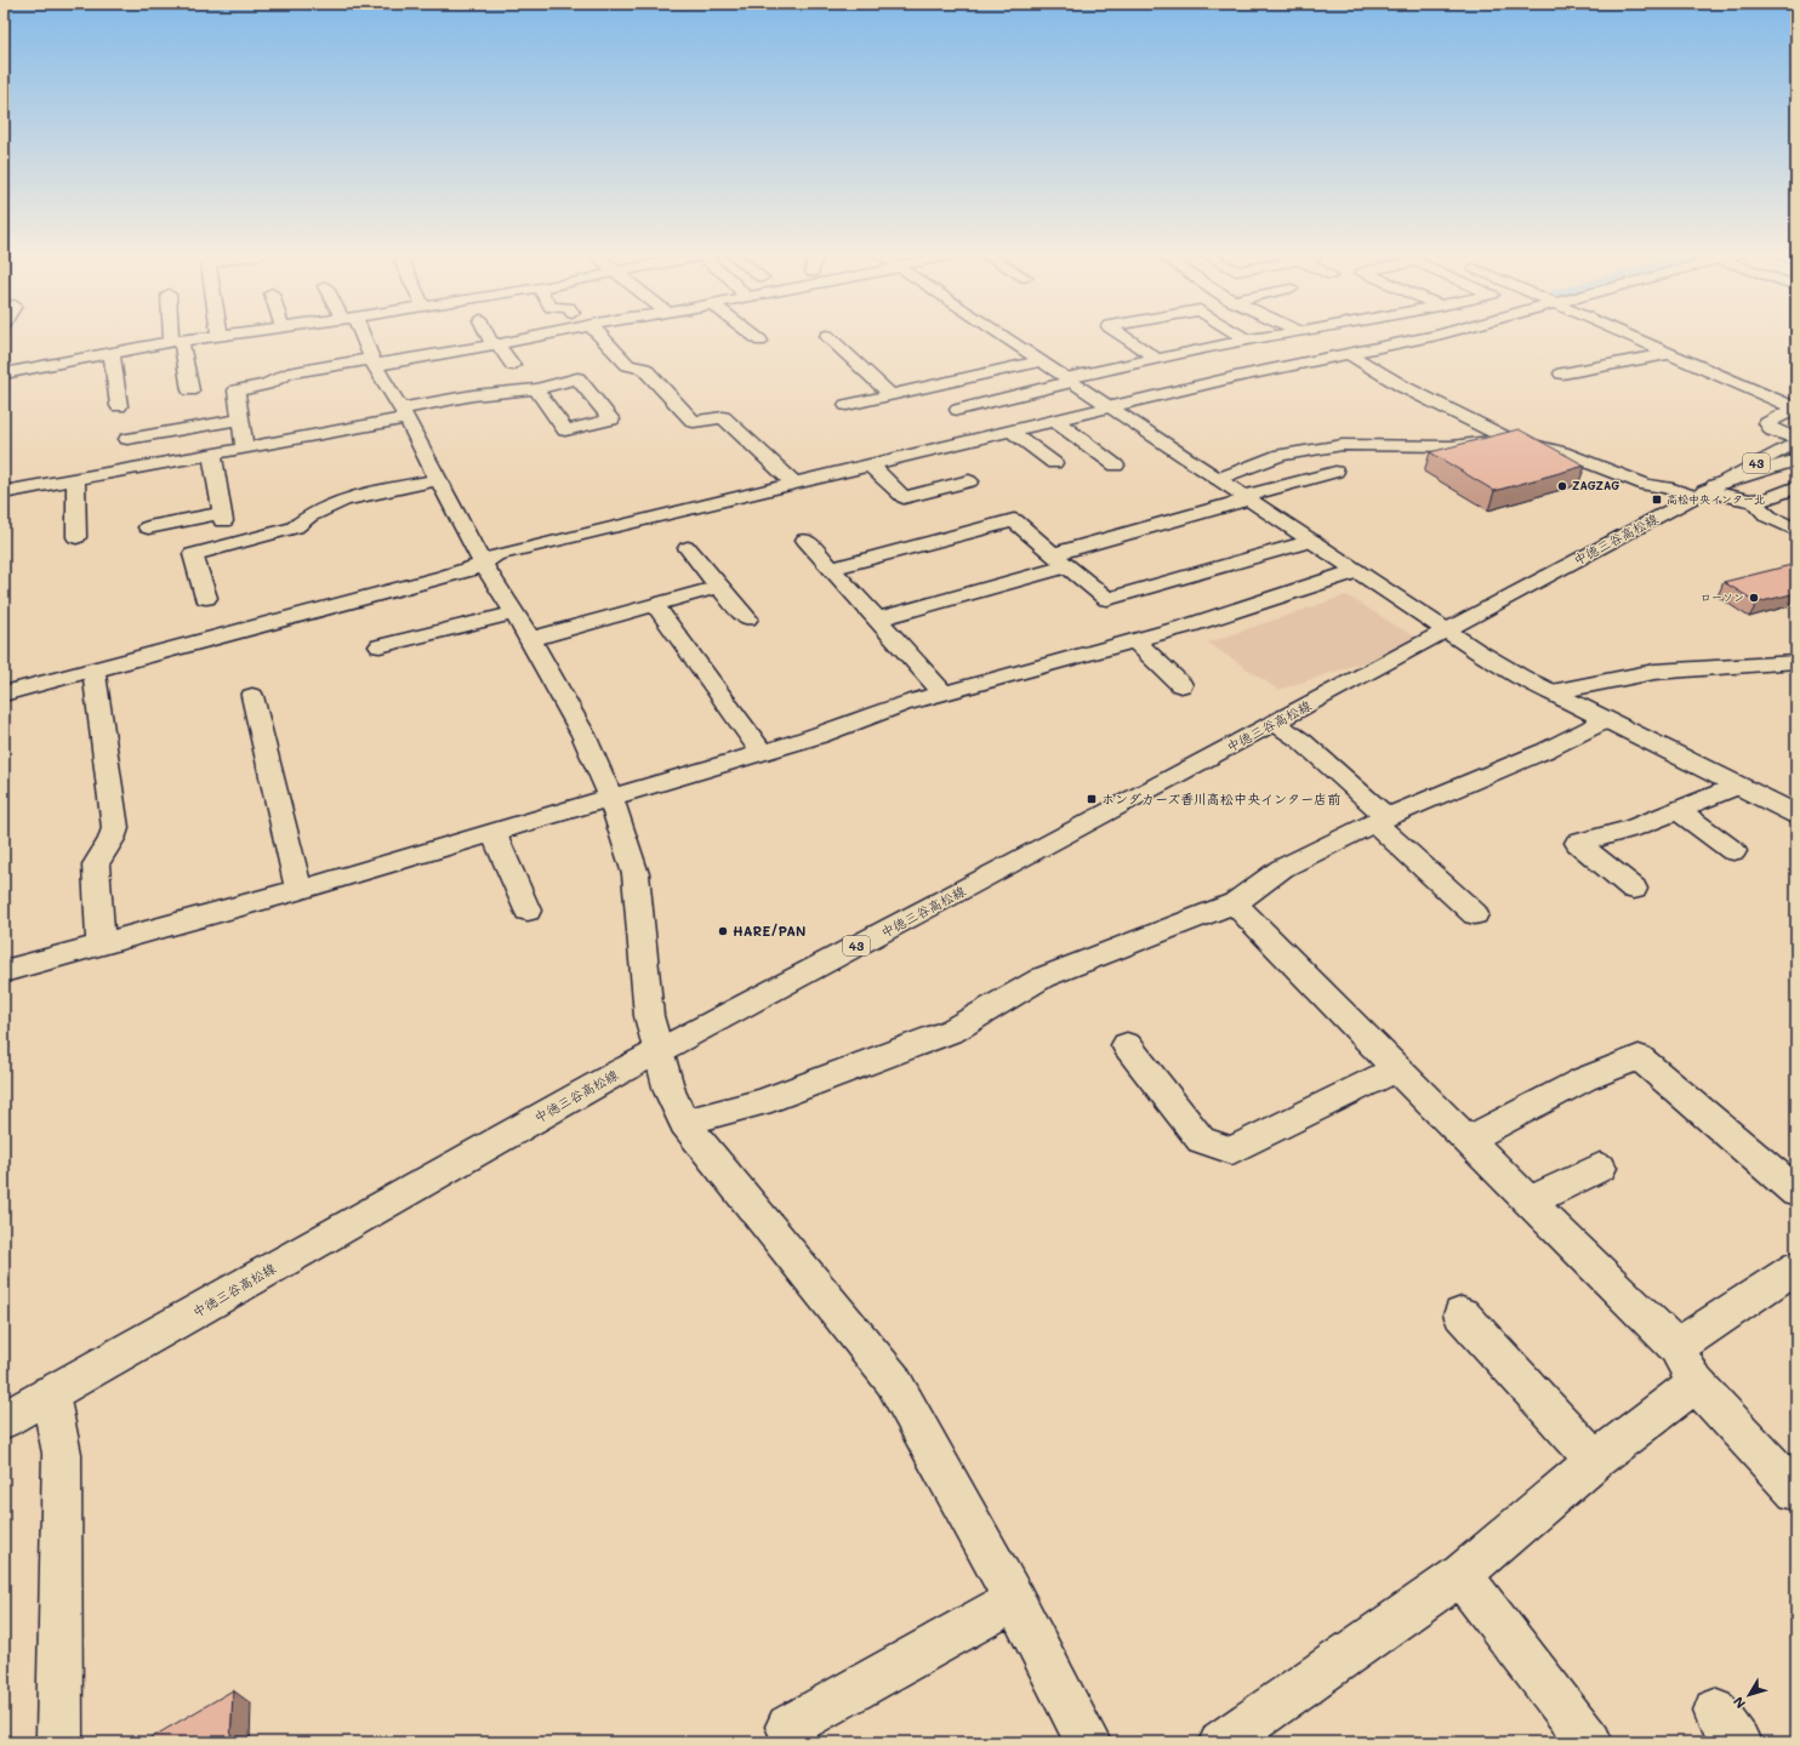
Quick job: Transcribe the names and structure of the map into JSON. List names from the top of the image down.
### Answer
{
  "streets": {
    "main road": ["43", "中徳三谷高松線"]
  },
  "places": {
    "other": ["ZAGZAG", "ローソン", "HARE/PAN"],
    "transit": ["高松中央インター北", "ホンダカーズ香川高松中央インター店前"]
  },
  "north": "bottom left"
}
